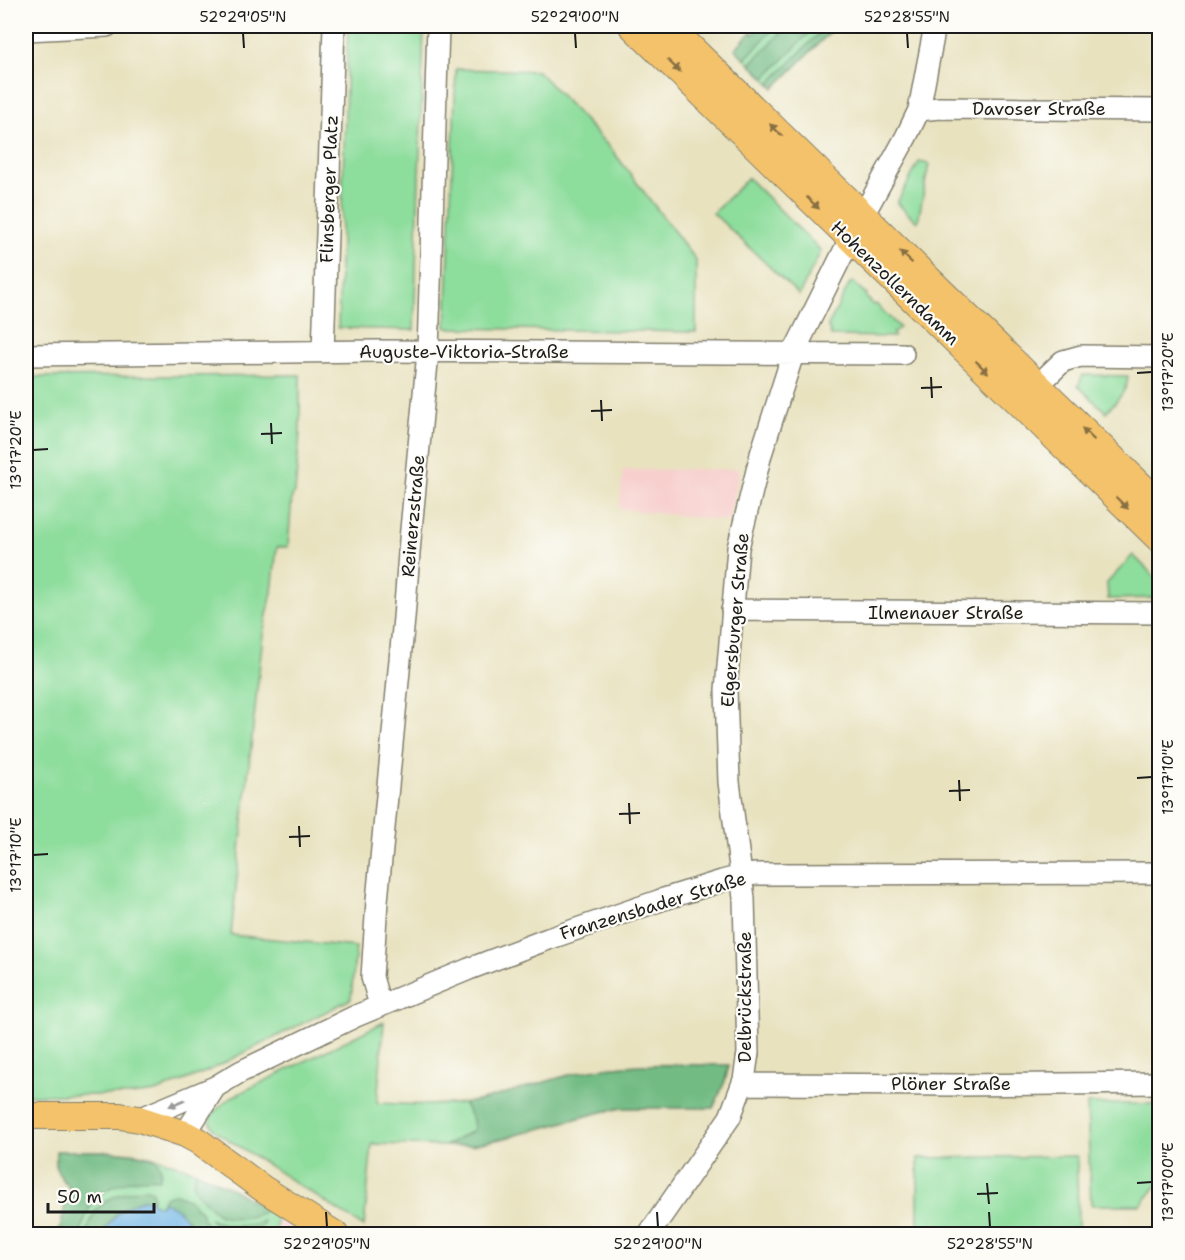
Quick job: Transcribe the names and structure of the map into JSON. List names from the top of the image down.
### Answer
{
  "streets": {
    "main road": ["Hohenzollerndamm"],
    "street": [
      "Davoser Straße",
      "Flinsberger Platz",
      "Auguste-Viktoria-Straße",
      "Reinerzstraße",
      "Ilmenauer Straße",
      "Elgersburger Straße",
      "Franzensbader Straße",
      "Delbrückstraße",
      "Plöner Straße"
    ]
  },
  "crossings": [
    ["Davoser Straße", "Elgersburger Straße"],
    ["Flinsberger Platz", "Auguste-Viktoria-Straße"],
    ["Hohenzollerndamm", "Elgersburger Straße"],
    ["Auguste-Viktoria-Straße", "Reinerzstraße"],
    ["Auguste-Viktoria-Straße", "Elgersburger Straße"],
    ["Reinerzstraße", "Franzensbader Straße"],
    ["Ilmenauer Straße", "Elgersburger Straße"],
    ["Elgersburger Straße", "Franzensbader Straße"],
    ["Elgersburger Straße", "Delbrückstraße"],
    ["Franzensbader Straße", "Delbrückstraße"],
    ["Delbrückstraße", "Plöner Straße"]
  ],
  "scale_bar": "50 m",
  "coordinates": [
    "52°29'05\"N",
    "52°29'00\"N",
    "52°28'55\"N",
    "13°17'20\"E",
    "13°17'10\"E",
    "13°17'00\"E"
  ]
}
